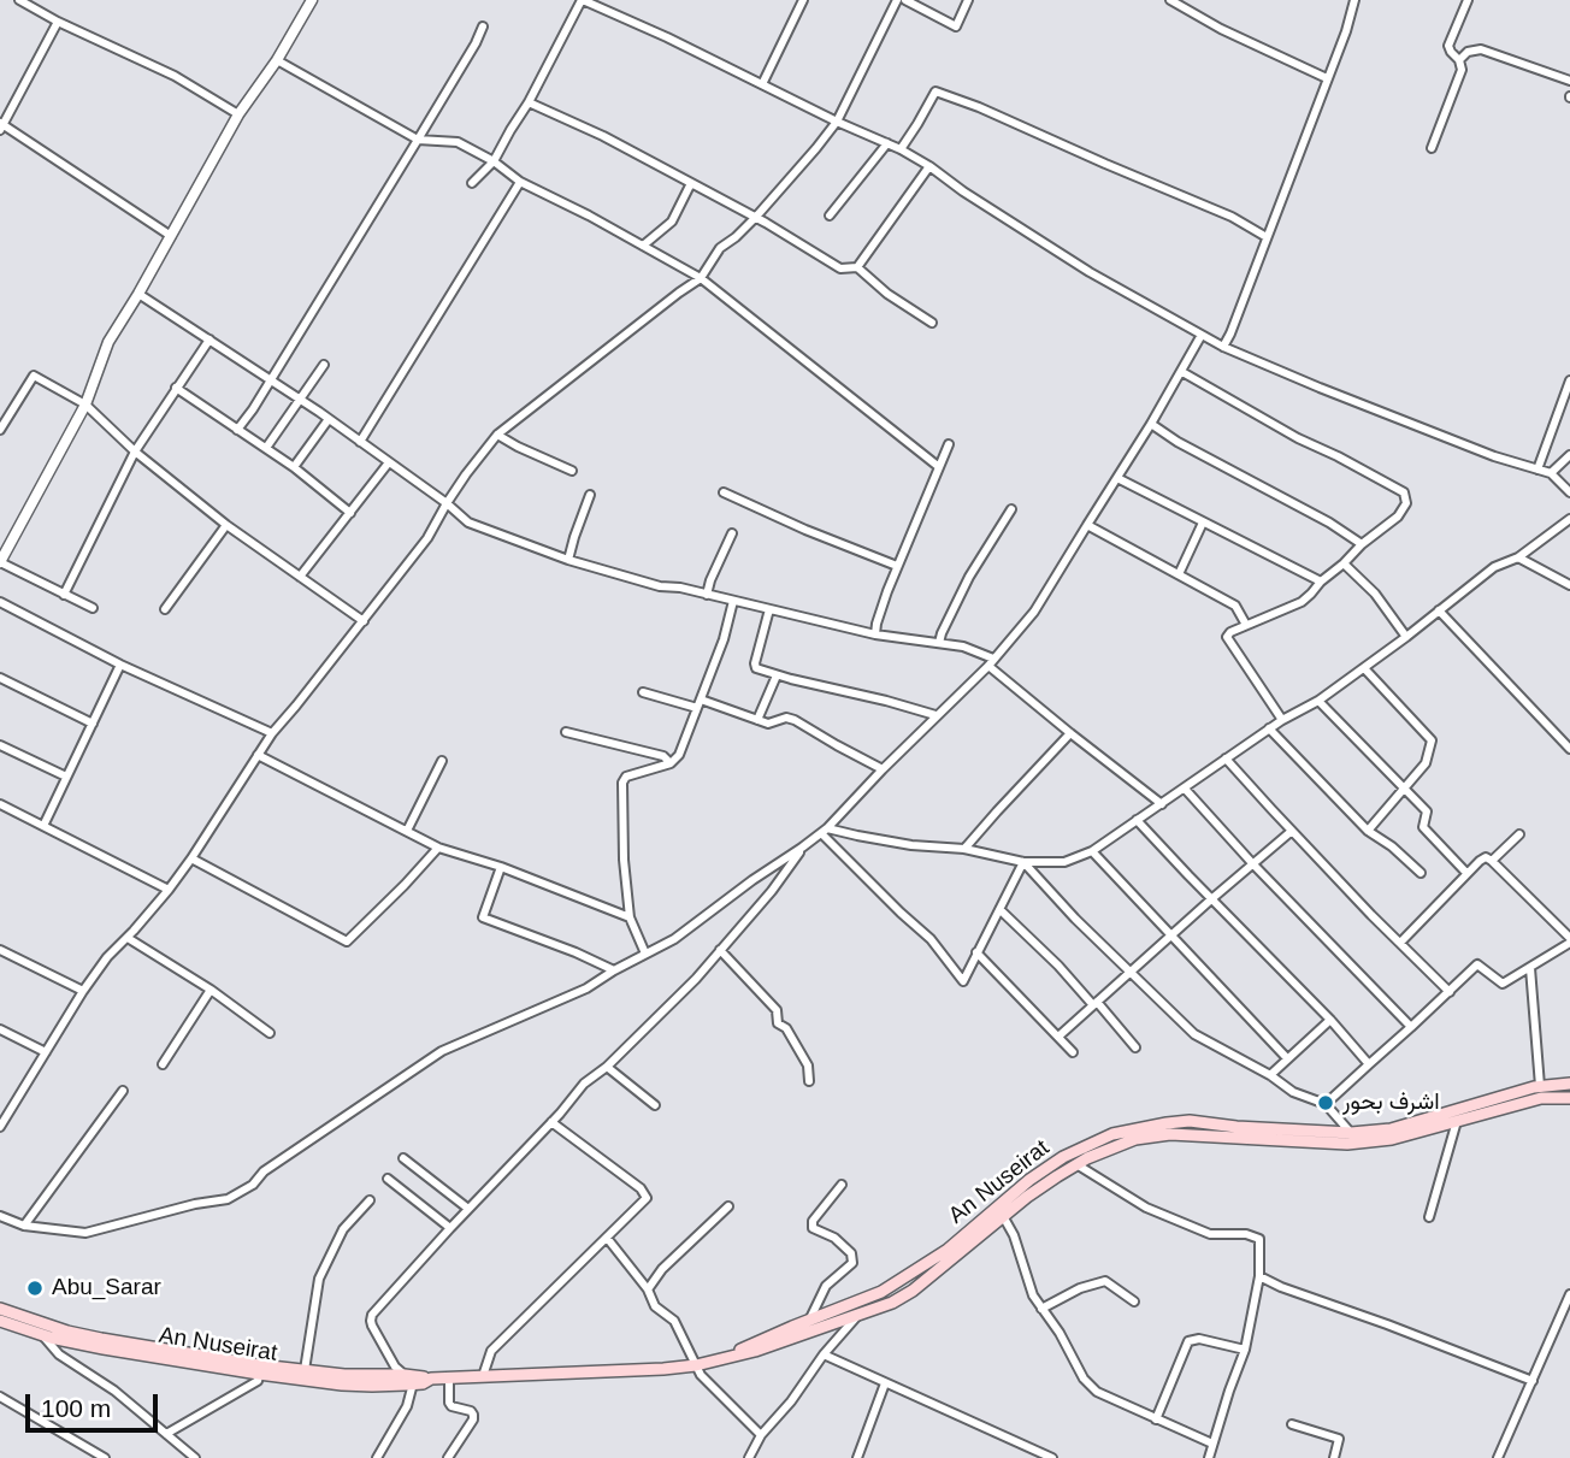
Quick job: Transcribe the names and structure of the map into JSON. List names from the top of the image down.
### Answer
{
  "streets": {
    "main road": ["An Nuseirat"]
  },
  "places": ["اشرف بحور", "Abu_Sarar"],
  "scale_bar": "100 m"
}
